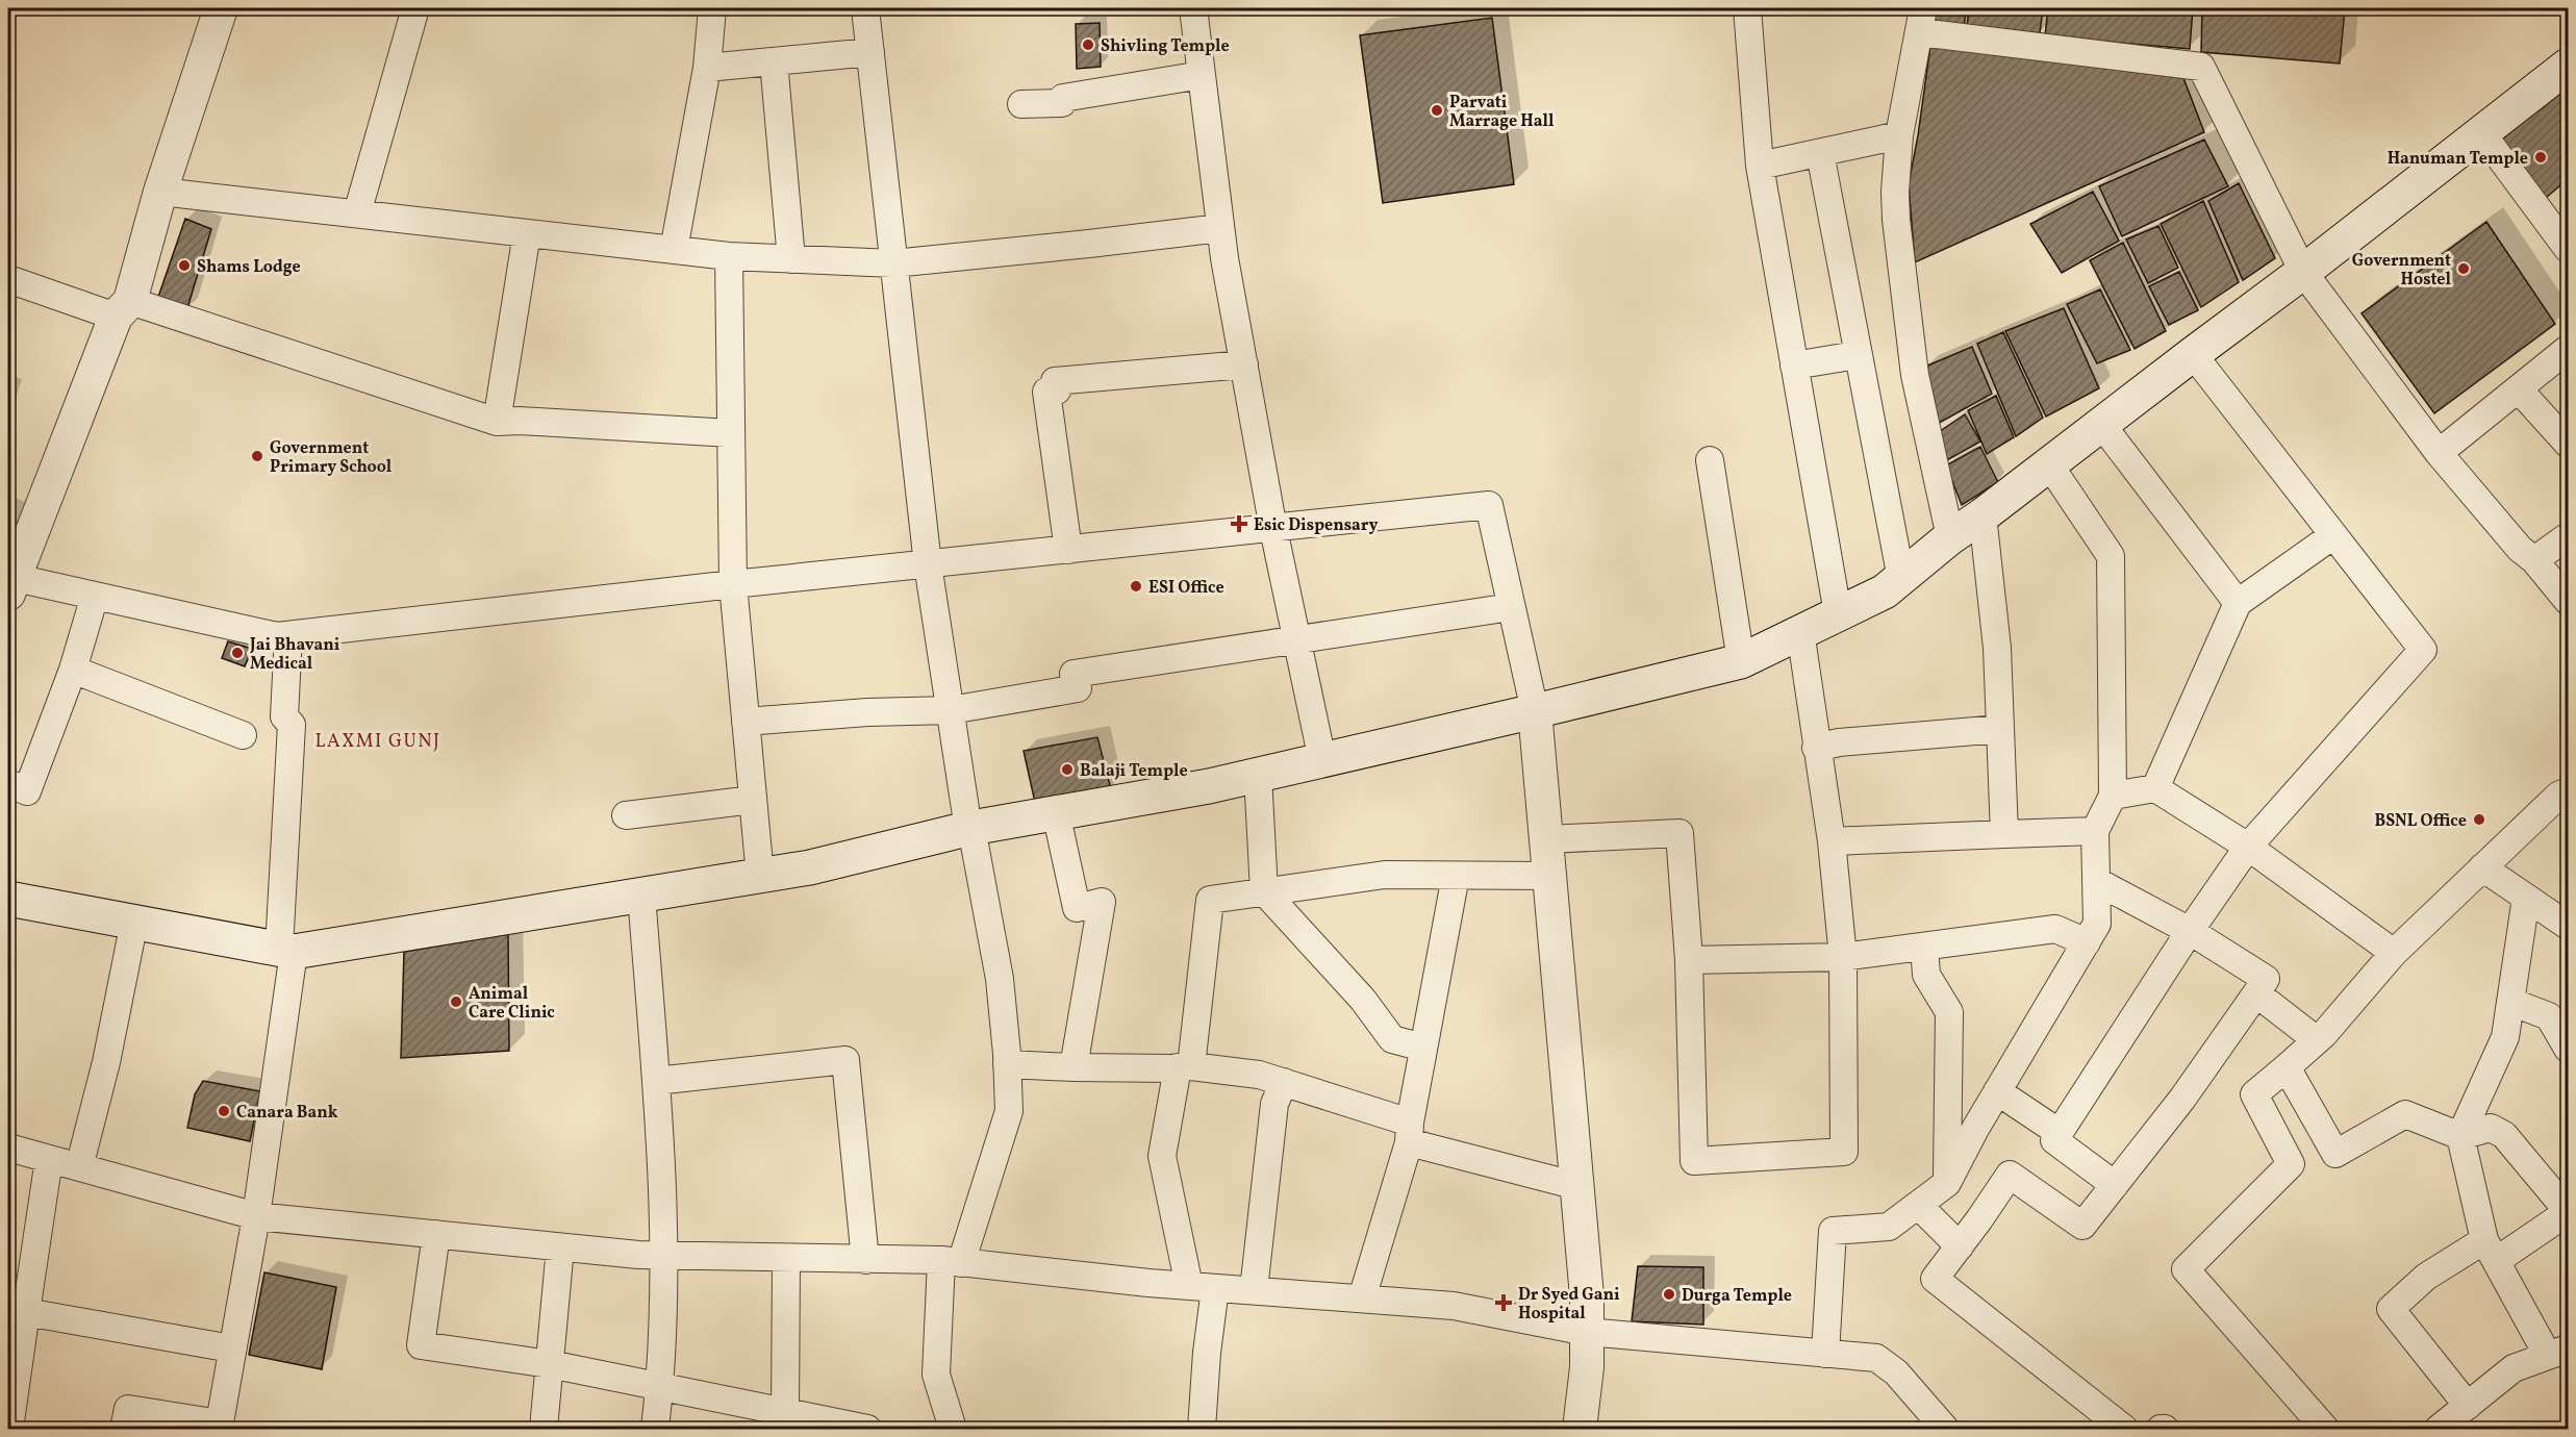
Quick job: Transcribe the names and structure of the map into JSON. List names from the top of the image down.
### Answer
{
  "districts": ["LAXMI GUNJ"],
  "places": {
    "other": [
      "Shivling Temple",
      "Parvati Marrage Hall",
      "Hanuman Temple",
      "Shams Lodge",
      "Government Hostel",
      "Government Primary School",
      "ESI Office",
      "Jai Bhavani Medical",
      "Balaji Temple",
      "BSNL Office",
      "Animal Care Clinic",
      "Canara Bank",
      "Durga Temple"
    ],
    "health": ["Esic Dispensary", "Dr Syed Gani Hospital"]
  }
}
